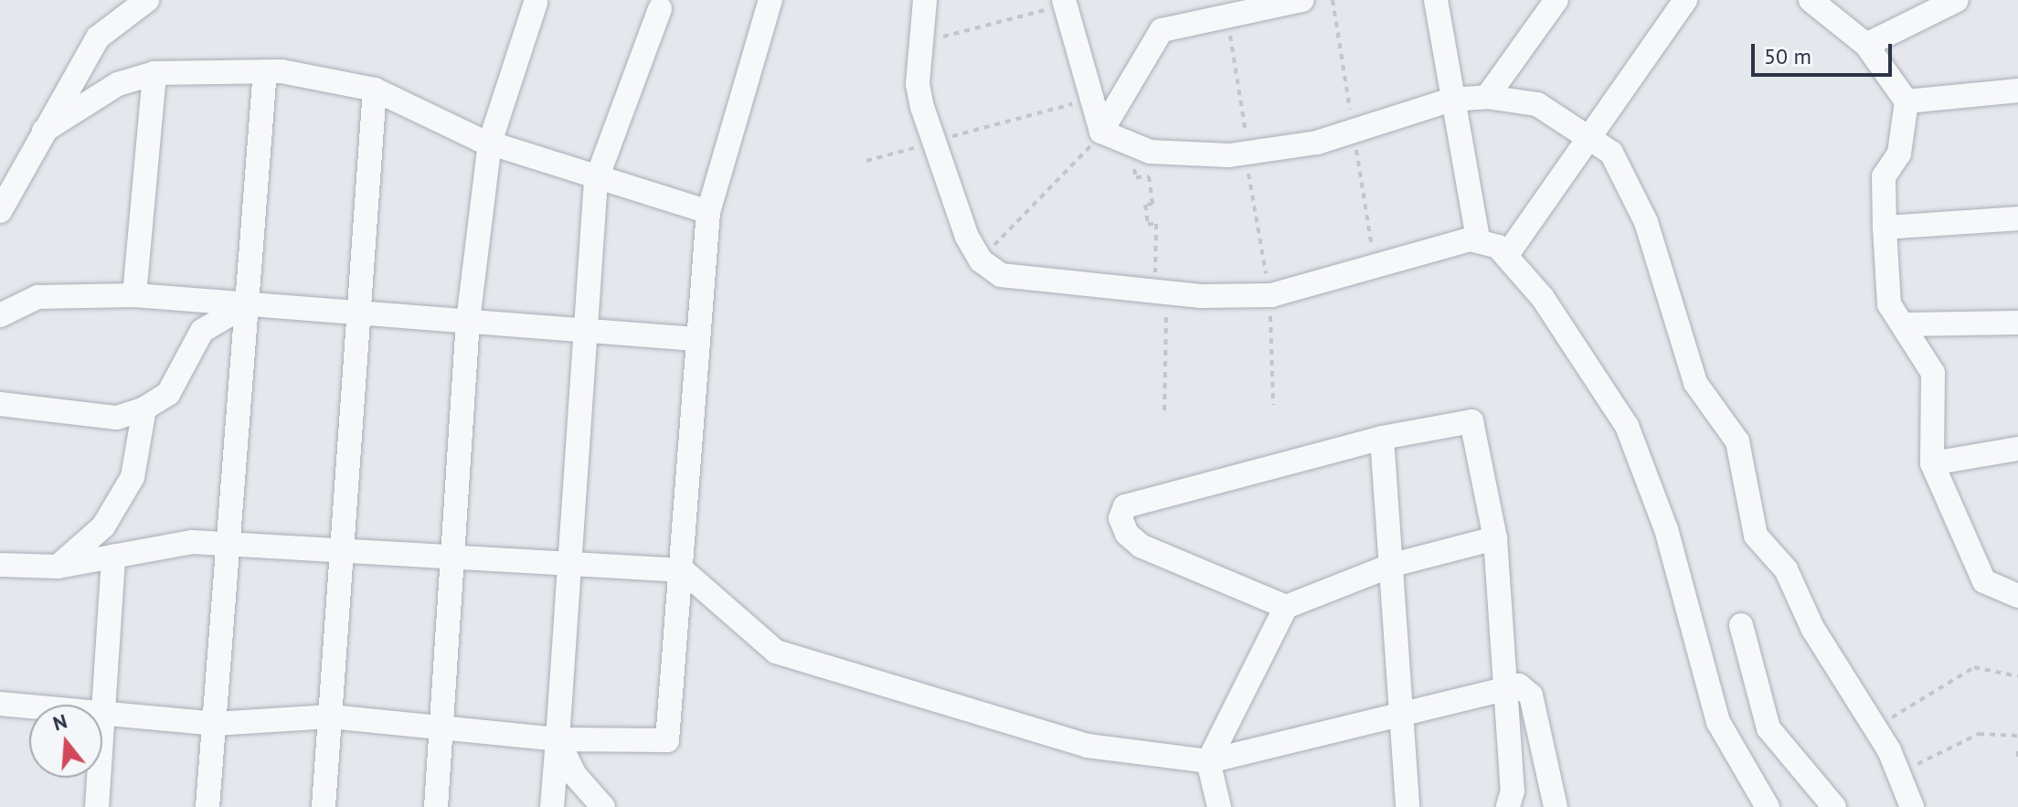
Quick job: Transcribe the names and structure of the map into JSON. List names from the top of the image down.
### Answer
{
  "scale_bar": "50 m",
  "north": "top"
}
